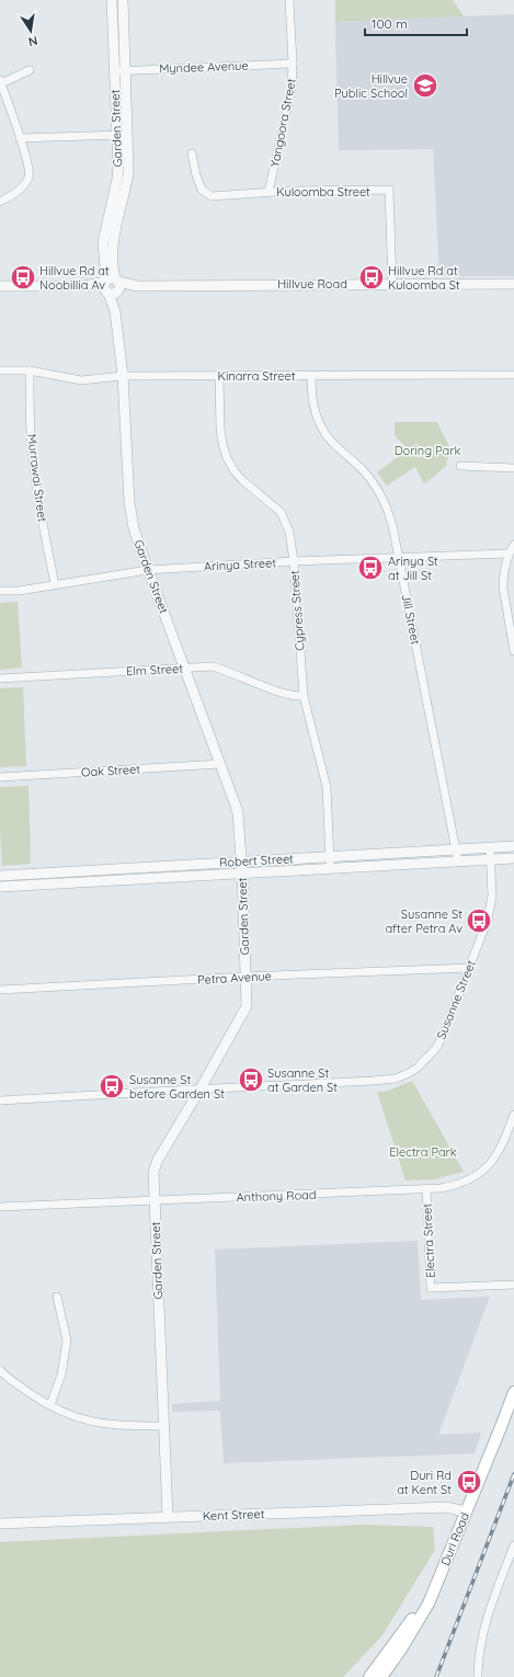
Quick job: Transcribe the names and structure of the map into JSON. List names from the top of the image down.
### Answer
{
  "streets": {
    "main road": ["Duri Road"],
    "street": [
      "Myndee Avenue",
      "Yangoora Street",
      "Garden Street",
      "Kuloomba Street",
      "Hillvue Road",
      "Kinarra Street",
      "Murrawai Street",
      "Arinya Street",
      "Cypress Street",
      "Jill Street",
      "Elm Street",
      "Oak Street",
      "Robert Street",
      "Petra Avenue",
      "Susanne Street",
      "Anthony Road",
      "Electra Street",
      "Kent Street"
    ]
  },
  "crossings": [
    ["Myndee Avenue", "Yangoora Street"],
    ["Myndee Avenue", "Garden Street"],
    ["Yangoora Street", "Kuloomba Street"],
    ["Garden Street", "Hillvue Road"],
    ["Garden Street", "Kinarra Street"],
    ["Garden Street", "Arinya Street"],
    ["Garden Street", "Elm Street"],
    ["Garden Street", "Oak Street"],
    ["Garden Street", "Robert Street"],
    ["Garden Street", "Petra Avenue"],
    ["Garden Street", "Susanne Street"],
    ["Garden Street", "Anthony Road"],
    ["Garden Street", "Kent Street"],
    ["Kuloomba Street", "Hillvue Road"],
    ["Kinarra Street", "Murrawai Street"],
    ["Kinarra Street", "Cypress Street"],
    ["Kinarra Street", "Jill Street"],
    ["Murrawai Street", "Arinya Street"],
    ["Arinya Street", "Cypress Street"],
    ["Arinya Street", "Jill Street"],
    ["Cypress Street", "Elm Street"],
    ["Cypress Street", "Robert Street"],
    ["Jill Street", "Robert Street"],
    ["Robert Street", "Susanne Street"],
    ["Petra Avenue", "Susanne Street"],
    ["Anthony Road", "Electra Street"],
    ["Kent Street", "Duri Road"]
  ],
  "parks": ["Doring Park", "Electra Park"],
  "places": {
    "school or university": ["Hillvue Public School"],
    "bus stop": [
      "Hillvue Rd at Noobillia Av",
      "Hillvue Rd at Kuloomba St",
      "Arinya St at Jill St",
      "Susanne St after Petra Av",
      "Susanne St at Garden St",
      "Susanne St before Garden St",
      "Duri Rd at Kent St"
    ]
  },
  "scale_bar": "100 m",
  "north": "bottom"
}
